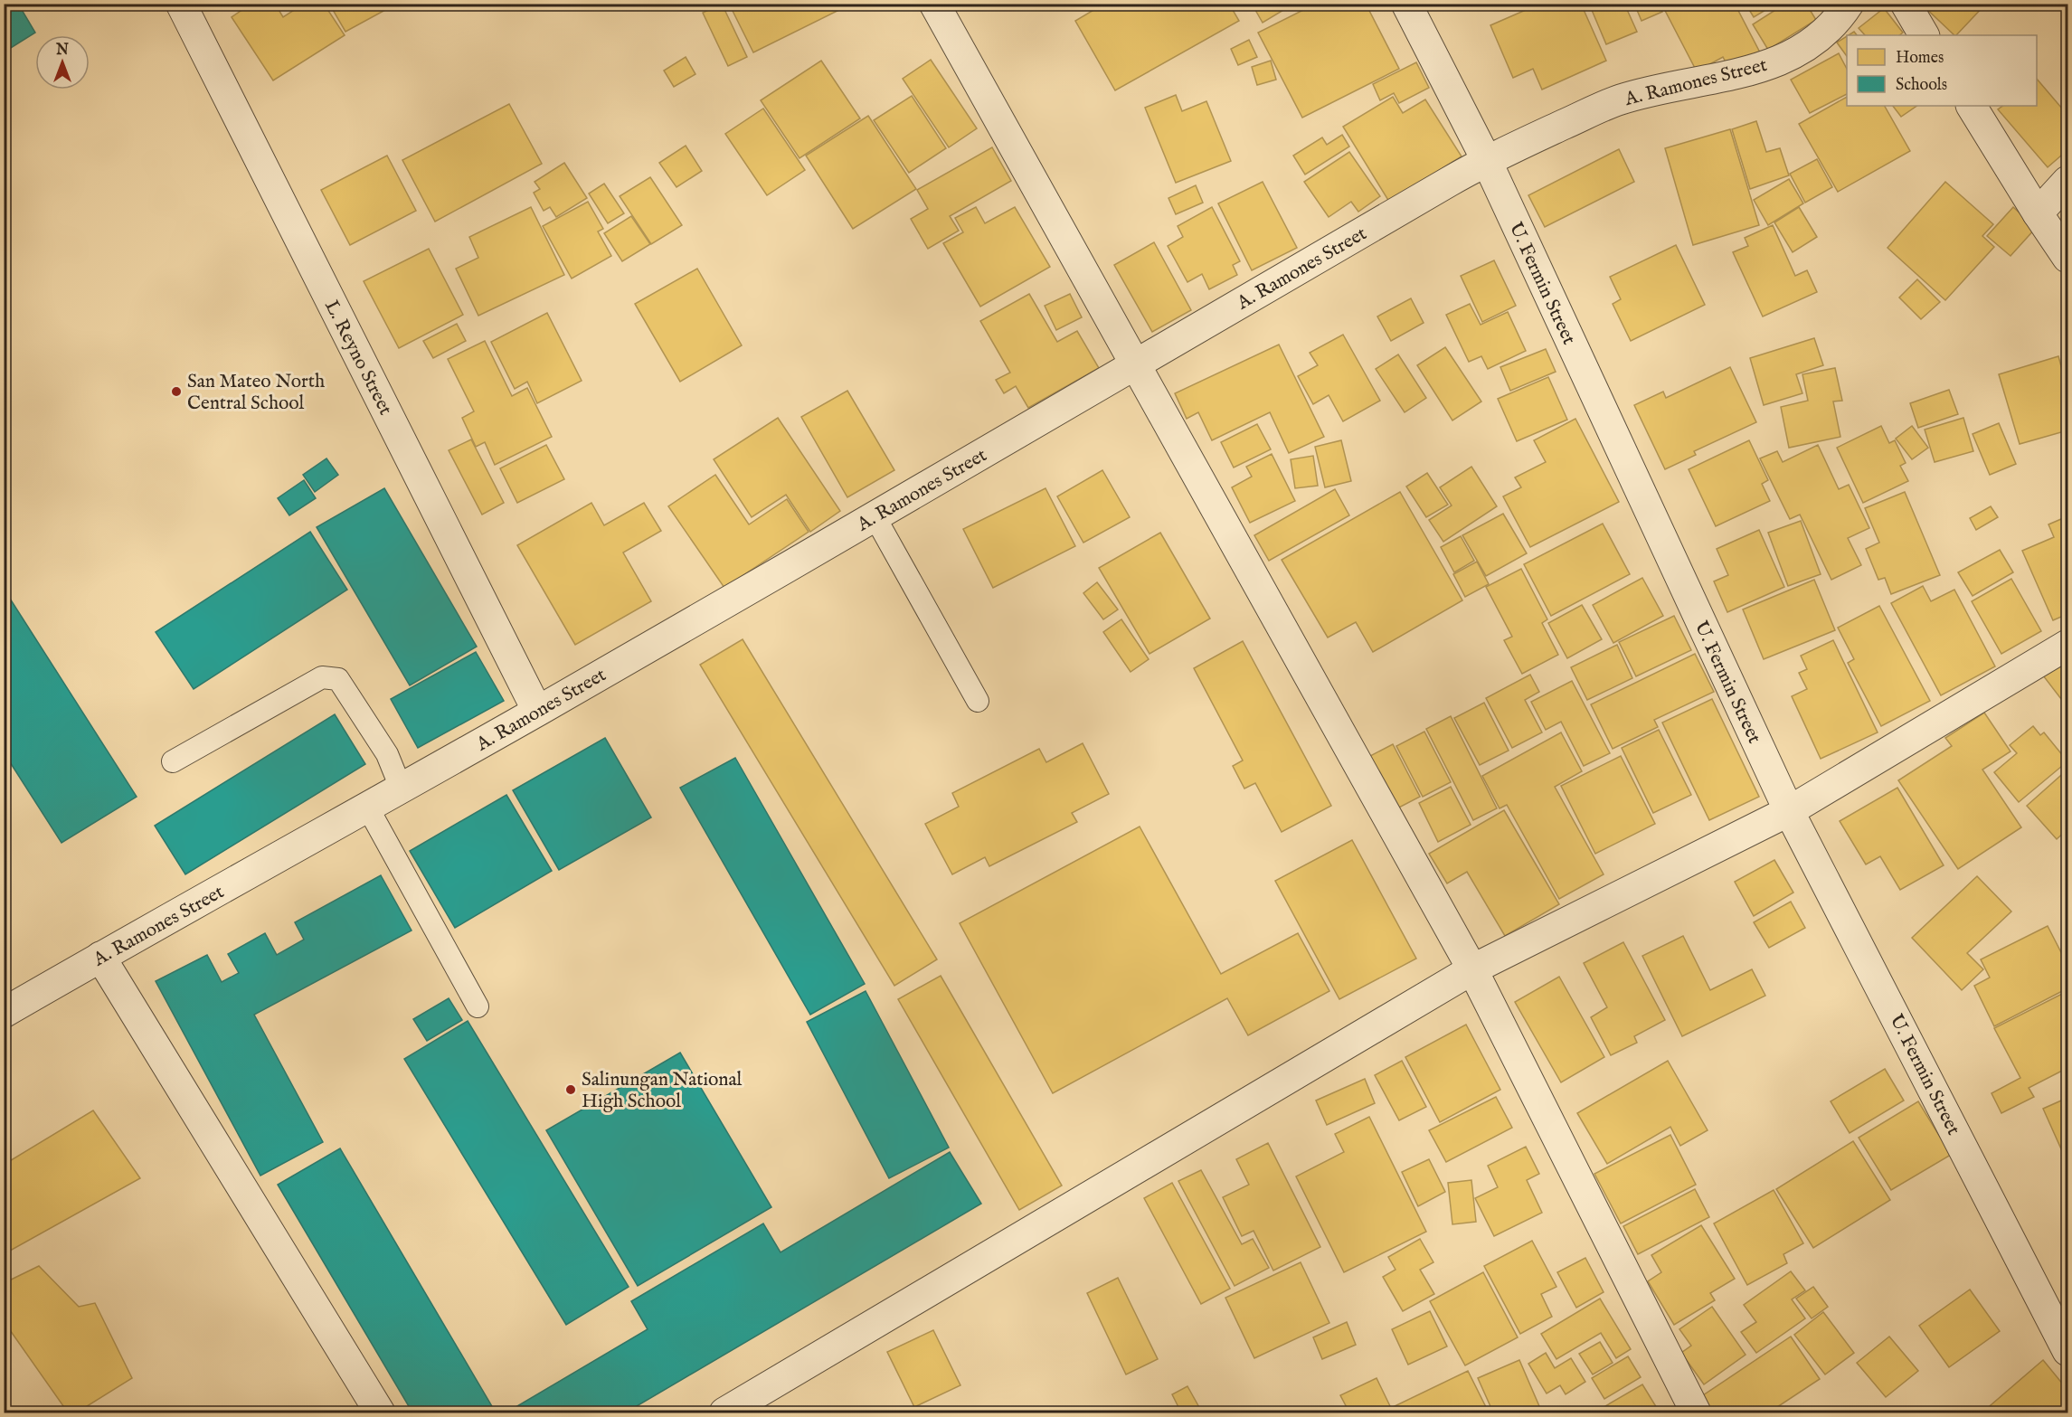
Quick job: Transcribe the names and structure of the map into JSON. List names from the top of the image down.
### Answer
{
  "streets": {
    "street": ["A. Ramones Street", "U. Fermin Street", "L. Reyno Street"]
  },
  "crossings": [
    ["A. Ramones Street", "U. Fermin Street"],
    ["A. Ramones Street", "L. Reyno Street"]
  ],
  "places": ["San Mateo North Central School", "Salinungan National High School"],
  "legend": ["Homes", "Schools"],
  "north": "top"
}
